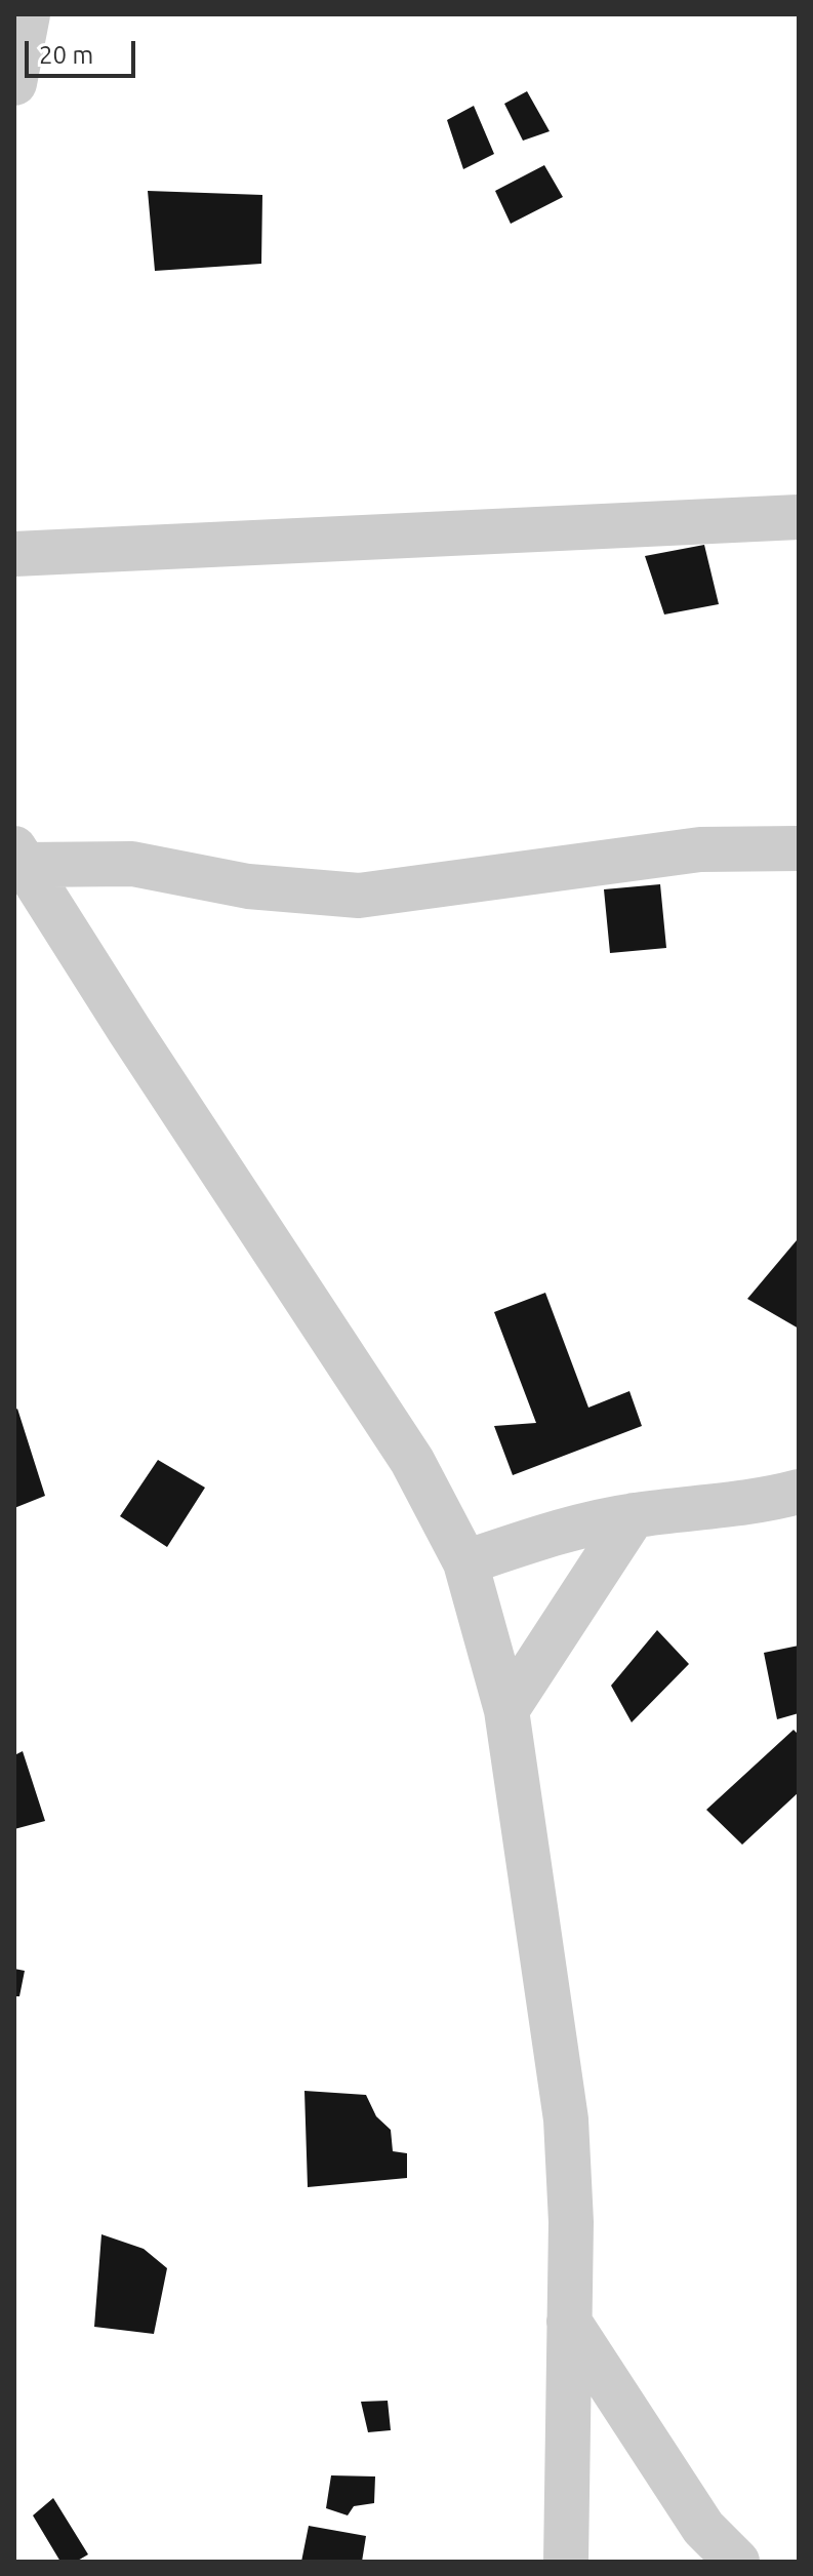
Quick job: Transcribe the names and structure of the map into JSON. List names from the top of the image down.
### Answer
{
  "scale_bar": "20 m"
}
